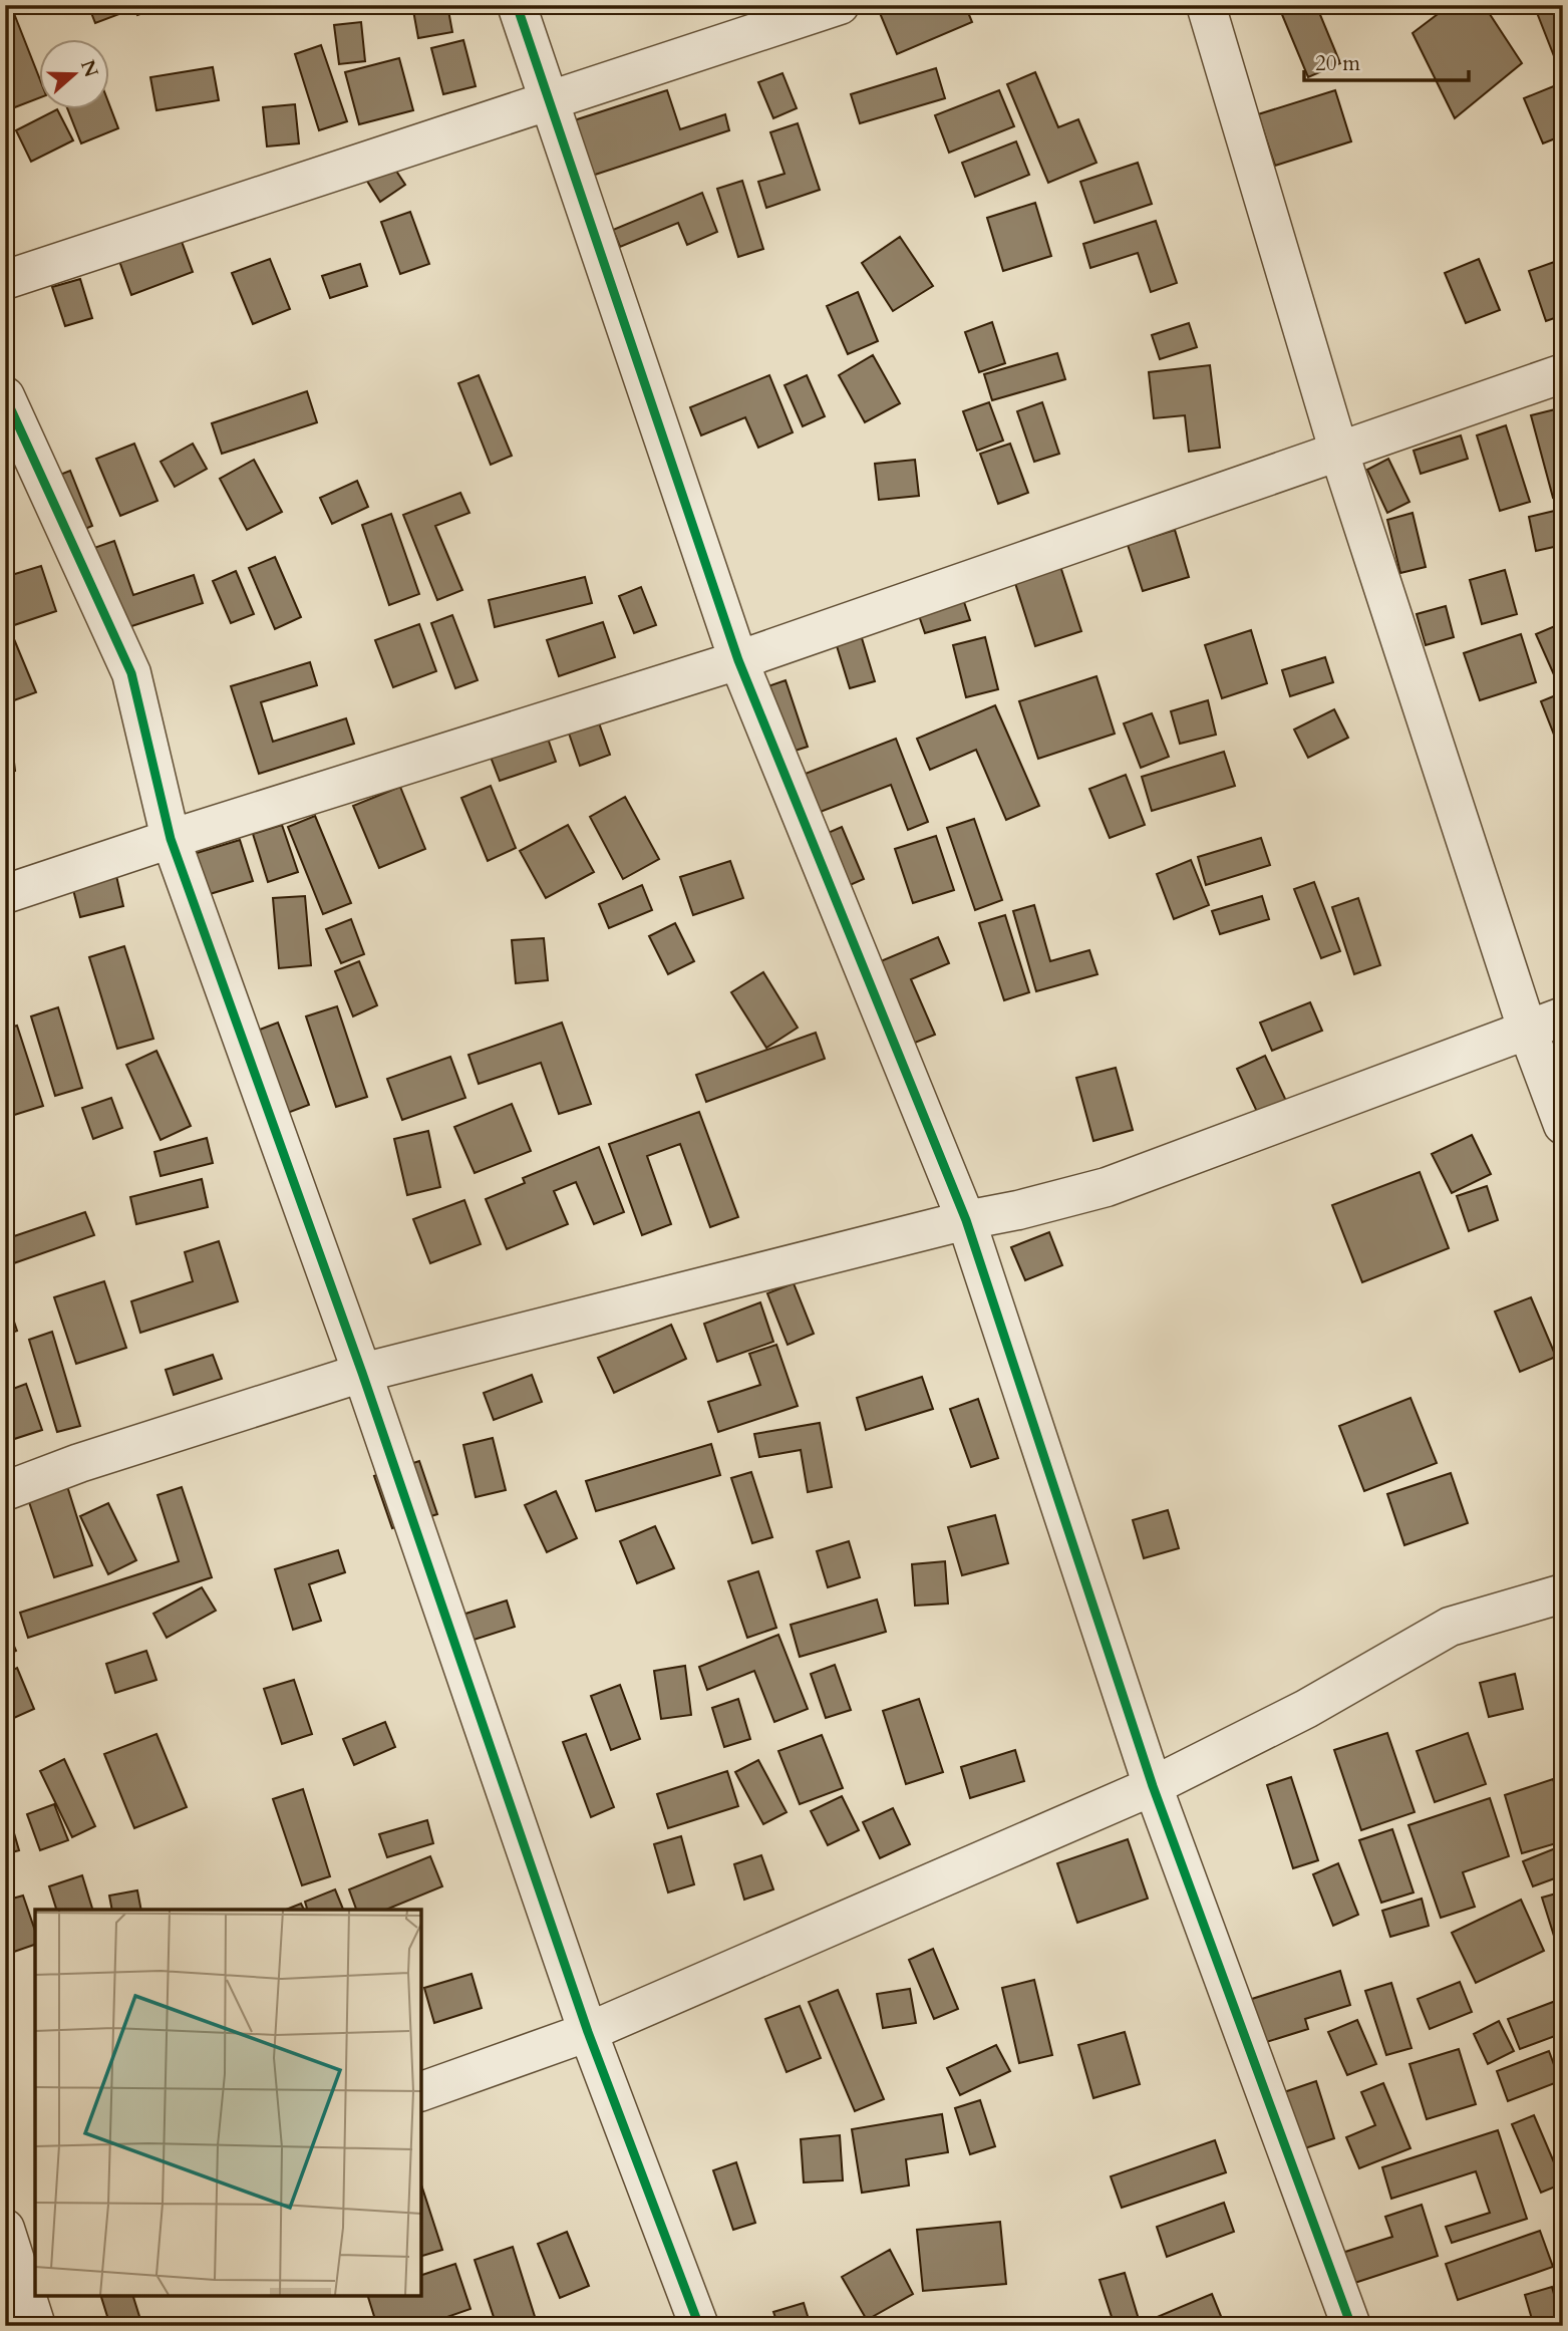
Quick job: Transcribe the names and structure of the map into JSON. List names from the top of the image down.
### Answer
{
  "scale_bar": "20 m",
  "north": "right"
}
